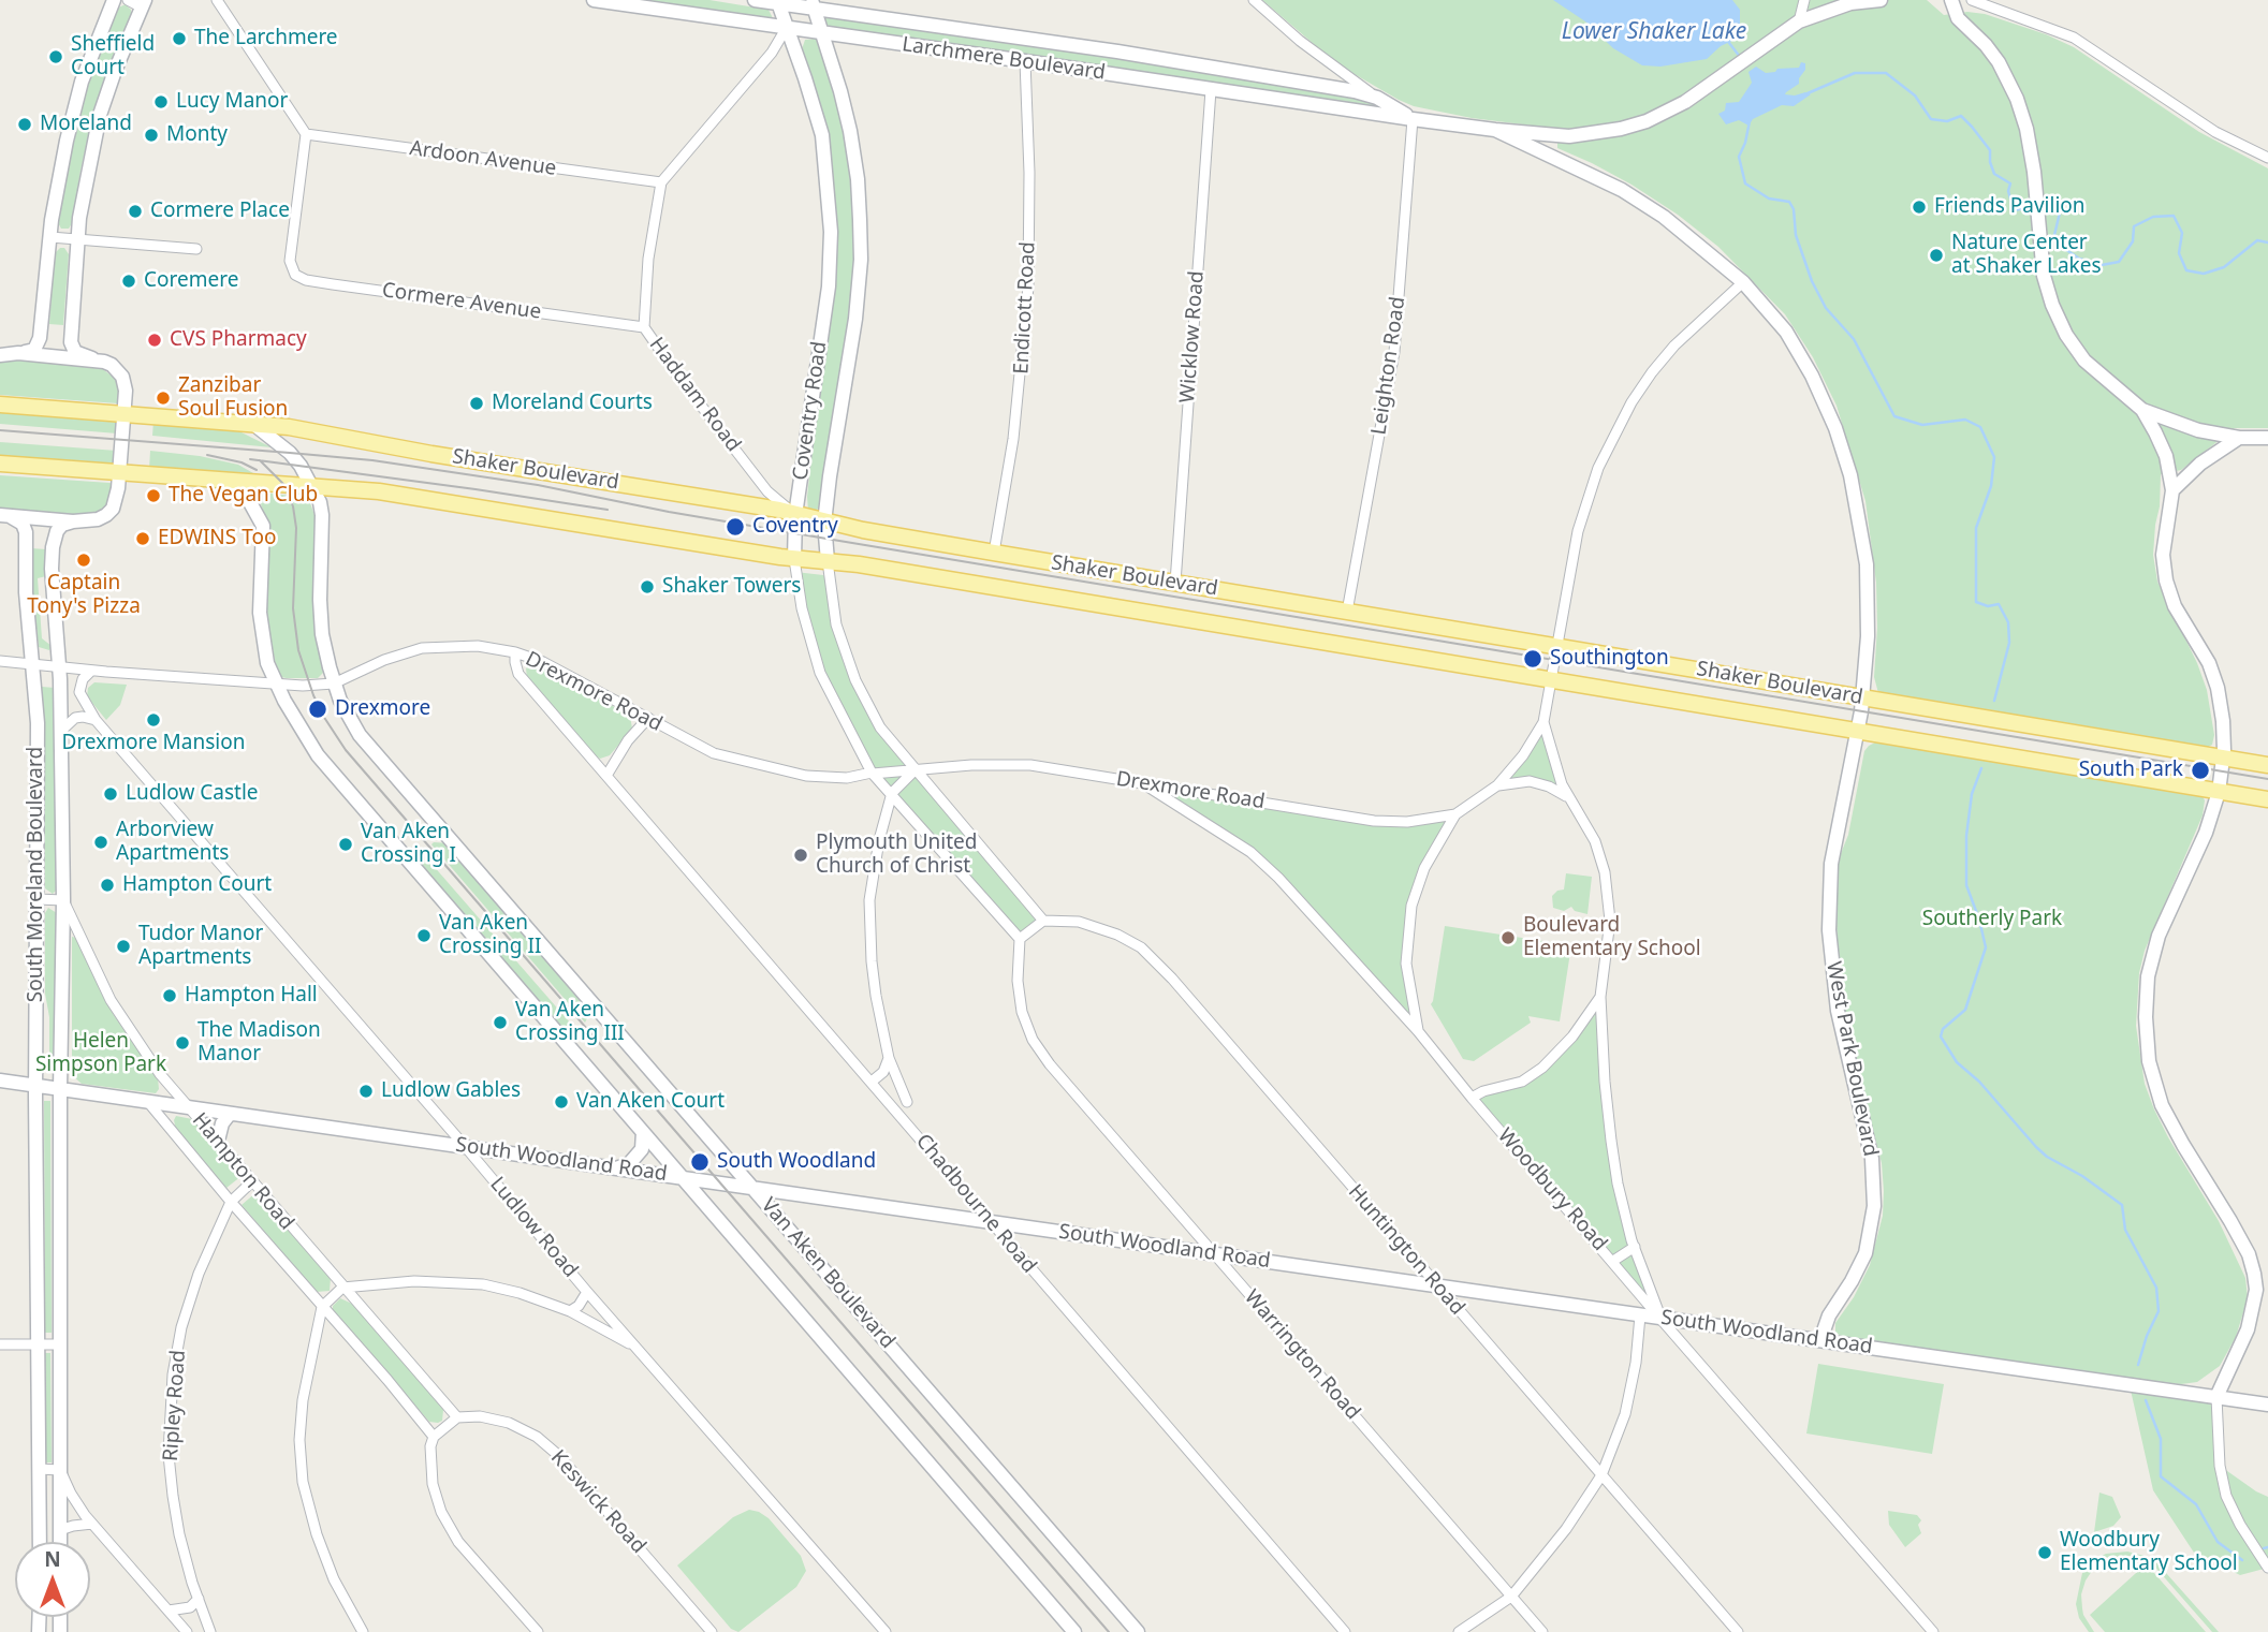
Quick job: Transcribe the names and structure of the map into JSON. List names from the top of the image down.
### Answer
{
  "streets": {
    "main road": ["Shaker Boulevard"],
    "street": [
      "Larchmere Boulevard",
      "Ardoon Avenue",
      "Cormere Avenue",
      "Endicott Road",
      "Wicklow Road",
      "Leighton Road",
      "Haddam Road",
      "Coventry Road",
      "Drexmore Road",
      "South Moreland Boulevard",
      "West Park Boulevard",
      "South Woodland Road",
      "Hampton Road",
      "Woodbury Road",
      "Chadbourne Road",
      "Ludlow Road",
      "Huntington Road",
      "Van Aken Boulevard",
      "Warrington Road",
      "Ripley Road",
      "Keswick Road"
    ]
  },
  "crossings": [
    ["Larchmere Boulevard", "Endicott Road"],
    ["Larchmere Boulevard", "Wicklow Road"],
    ["Larchmere Boulevard", "Leighton Road"],
    ["Larchmere Boulevard", "Coventry Road"],
    ["Larchmere Boulevard", "West Park Boulevard"],
    ["Ardoon Avenue", "Cormere Avenue"],
    ["Ardoon Avenue", "Haddam Road"],
    ["Cormere Avenue", "Haddam Road"],
    ["Endicott Road", "Shaker Boulevard"],
    ["Wicklow Road", "Shaker Boulevard"],
    ["Leighton Road", "Shaker Boulevard"],
    ["Haddam Road", "Coventry Road"],
    ["Haddam Road", "Shaker Boulevard"],
    ["Coventry Road", "Shaker Boulevard"],
    ["Coventry Road", "Drexmore Road"],
    ["Coventry Road", "Huntington Road"],
    ["Coventry Road", "Warrington Road"],
    ["Shaker Boulevard", "West Park Boulevard"],
    ["Shaker Boulevard", "Van Aken Boulevard"],
    ["Drexmore Road", "South Moreland Boulevard"],
    ["Drexmore Road", "Woodbury Road"],
    ["Drexmore Road", "Chadbourne Road"],
    ["Drexmore Road", "Ludlow Road"],
    ["Drexmore Road", "Van Aken Boulevard"],
    ["South Moreland Boulevard", "South Woodland Road"],
    ["South Moreland Boulevard", "Hampton Road"],
    ["West Park Boulevard", "South Woodland Road"],
    ["South Woodland Road", "Hampton Road"],
    ["South Woodland Road", "Woodbury Road"],
    ["South Woodland Road", "Chadbourne Road"],
    ["South Woodland Road", "Ludlow Road"],
    ["South Woodland Road", "Huntington Road"],
    ["South Woodland Road", "Van Aken Boulevard"],
    ["South Woodland Road", "Warrington Road"],
    ["Hampton Road", "Ripley Road"],
    ["Hampton Road", "Keswick Road"]
  ],
  "water": ["Lower Shaker Lake"],
  "parks": ["Southerly Park", "Helen Simpson Park"],
  "places": [
    "The Larchmere",
    "Sheffield Court",
    "Lucy Manor",
    "Moreland",
    "Monty",
    "Friends Pavilion",
    "Cormere Place",
    "Nature Center at Shaker Lakes",
    "Coremere",
    "CVS Pharmacy",
    "Zanzibar Soul Fusion",
    "Moreland Courts",
    "The Vegan Club",
    "Coventry",
    "EDWINS Too",
    "Captain Tony's Pizza",
    "Shaker Towers",
    "Southington",
    "Drexmore",
    "Drexmore Mansion",
    "South Park",
    "Ludlow Castle",
    "Arborview Apartments",
    "Van Aken Crossing I",
    "Plymouth United Church of Christ",
    "Hampton Court",
    "Van Aken Crossing II",
    "Boulevard Elementary School",
    "Tudor Manor Apartments",
    "Hampton Hall",
    "Van Aken Crossing III",
    "The Madison Manor",
    "Ludlow Gables",
    "Van Aken Court",
    "South Woodland",
    "Woodbury Elementary School"
  ],
  "north": "top"
}
